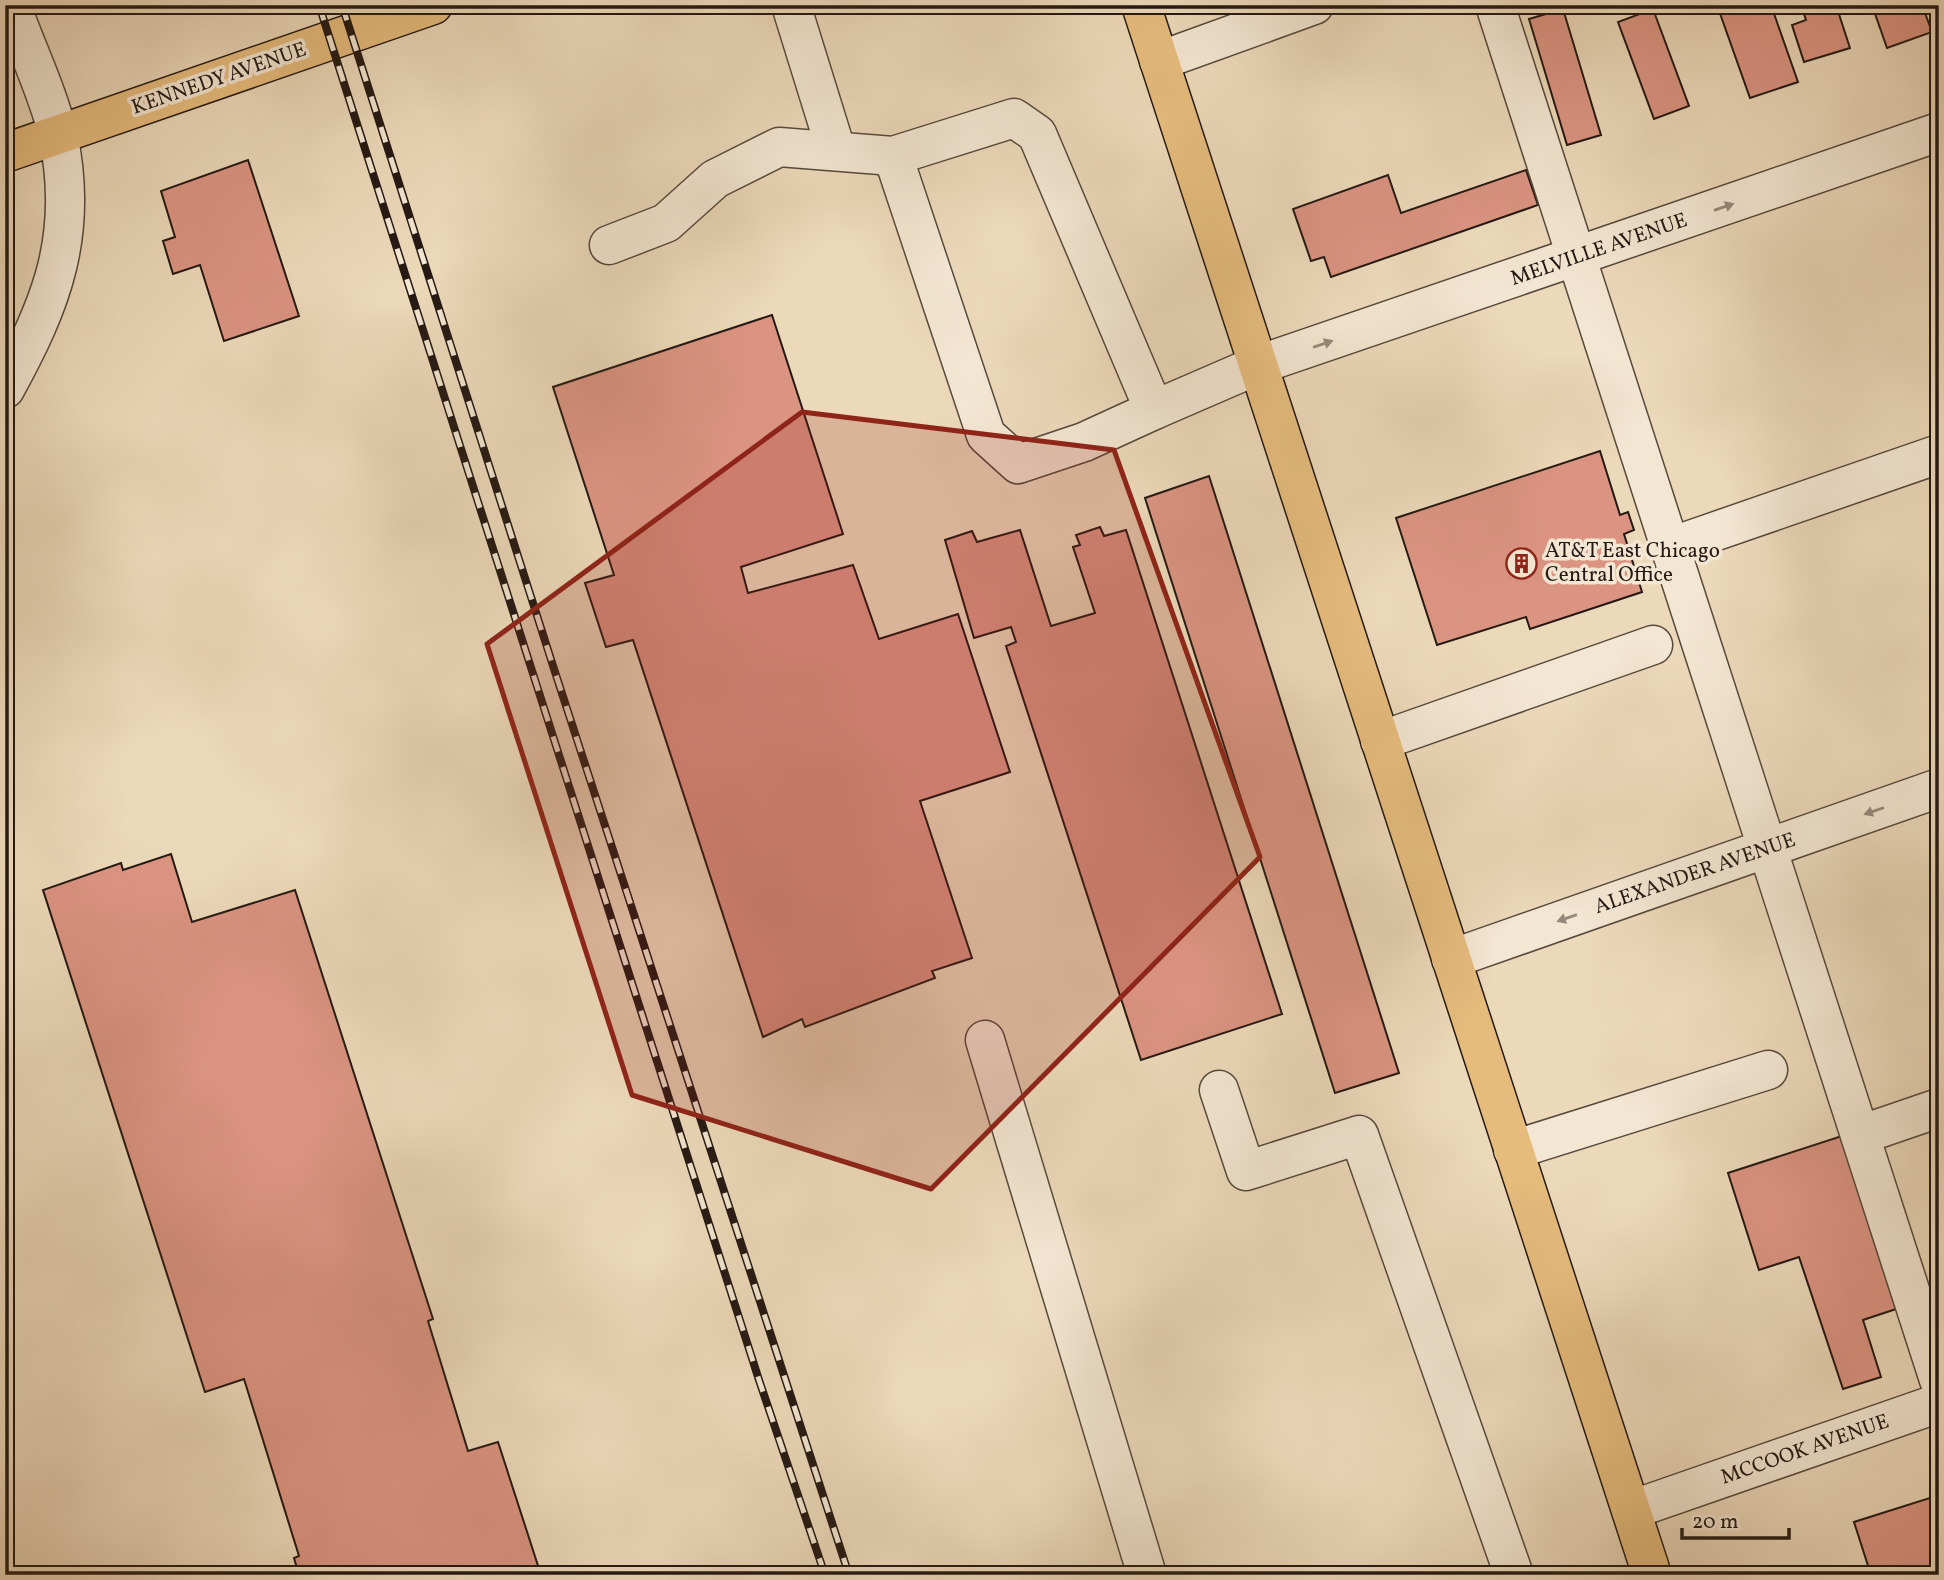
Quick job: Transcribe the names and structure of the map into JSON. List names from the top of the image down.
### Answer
{
  "streets": {
    "main road": ["KENNEDY AVENUE"],
    "street": ["MELVILLE AVENUE", "ALEXANDER AVENUE", "MCCOOK AVENUE"]
  },
  "places": {
    "building": ["AT&T East Chicago Central Office"]
  },
  "scale_bar": "20 m"
}
